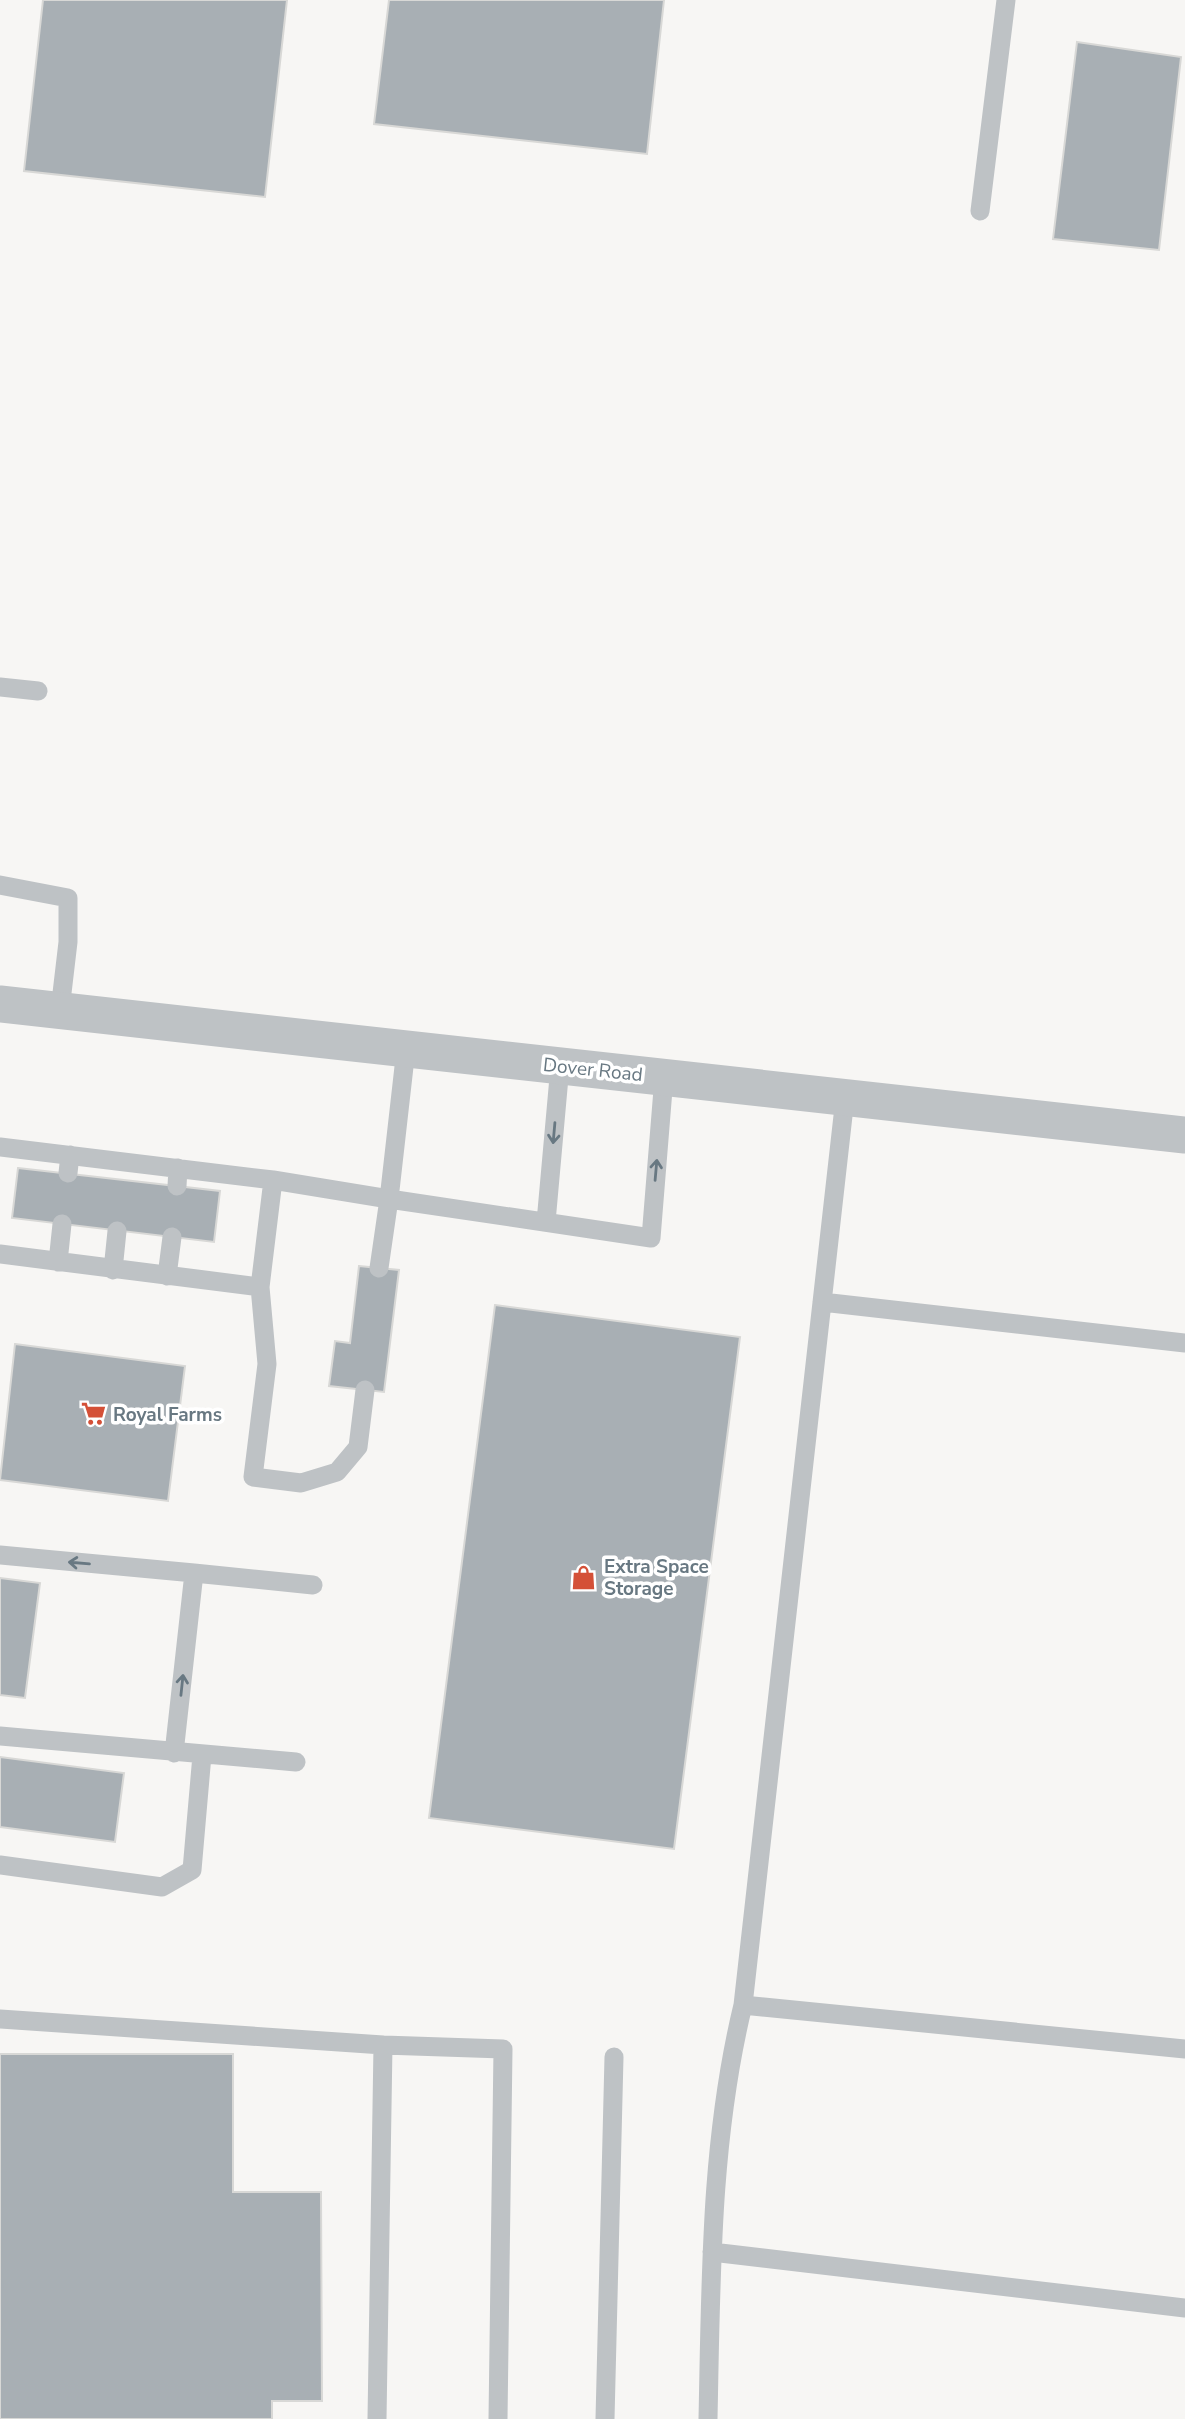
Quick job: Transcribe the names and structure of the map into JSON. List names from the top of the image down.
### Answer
{
  "streets": {
    "street": ["Dover Road"]
  },
  "places": {
    "supermarket": ["Royal Farms"],
    "shop": ["Extra Space Storage"]
  }
}
